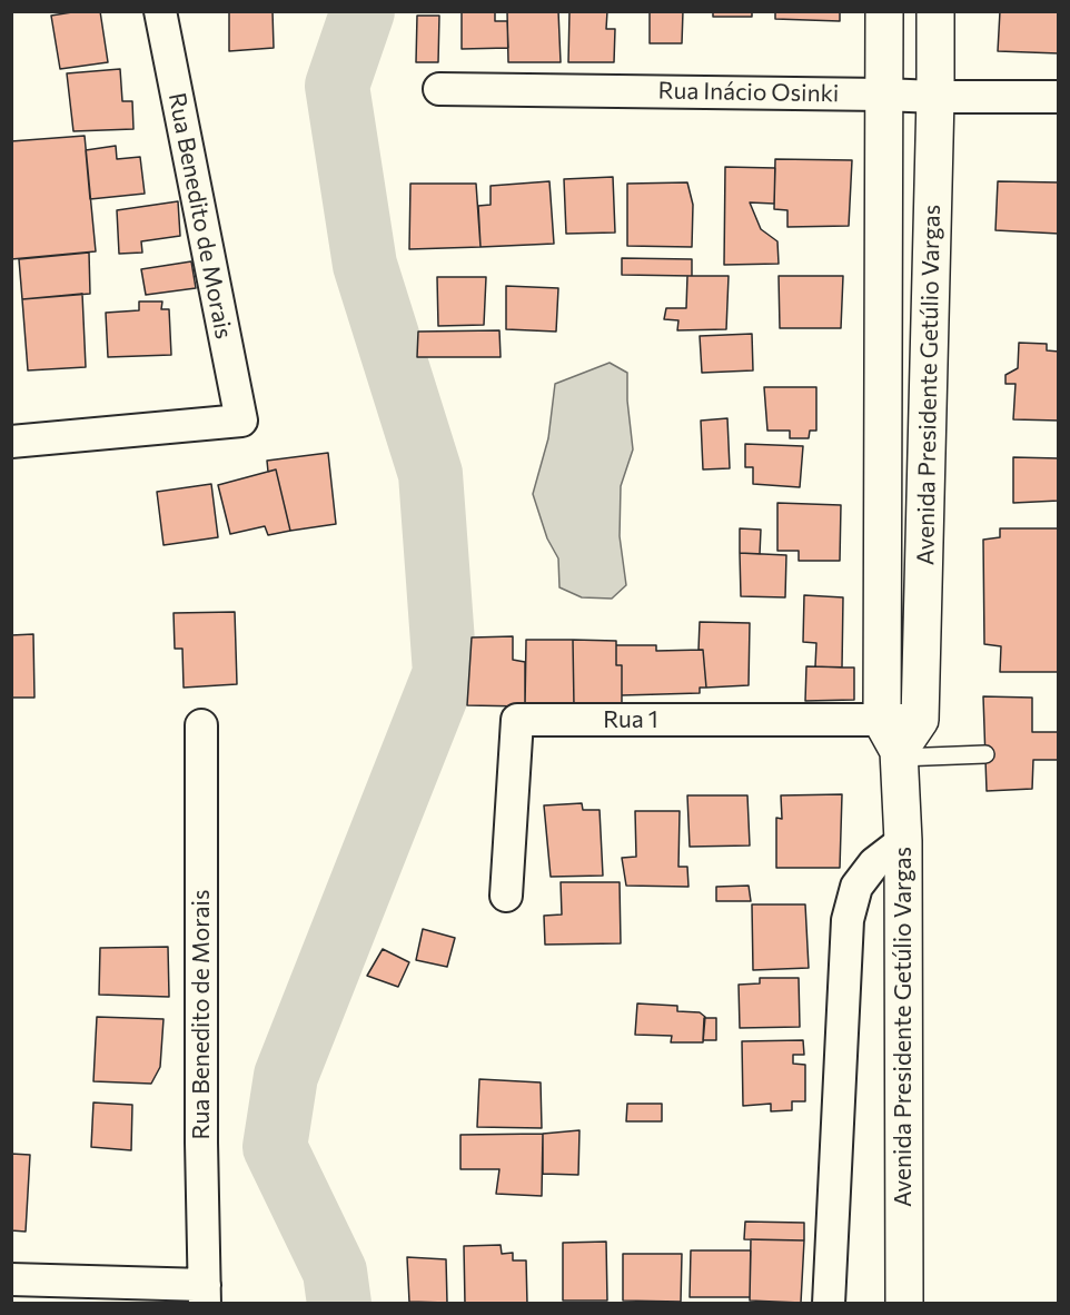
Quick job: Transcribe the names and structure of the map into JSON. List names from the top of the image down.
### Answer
{
  "streets": {
    "main road": ["Avenida Presidente Getúlio Vargas"],
    "street": ["Rua Inácio Osinki", "Rua Benedito de Morais", "Rua 1"]
  },
  "crossings": [
    ["Rua Inácio Osinki", "Avenida Presidente Getúlio Vargas"],
    ["Avenida Presidente Getúlio Vargas", "Rua 1"]
  ]
}
